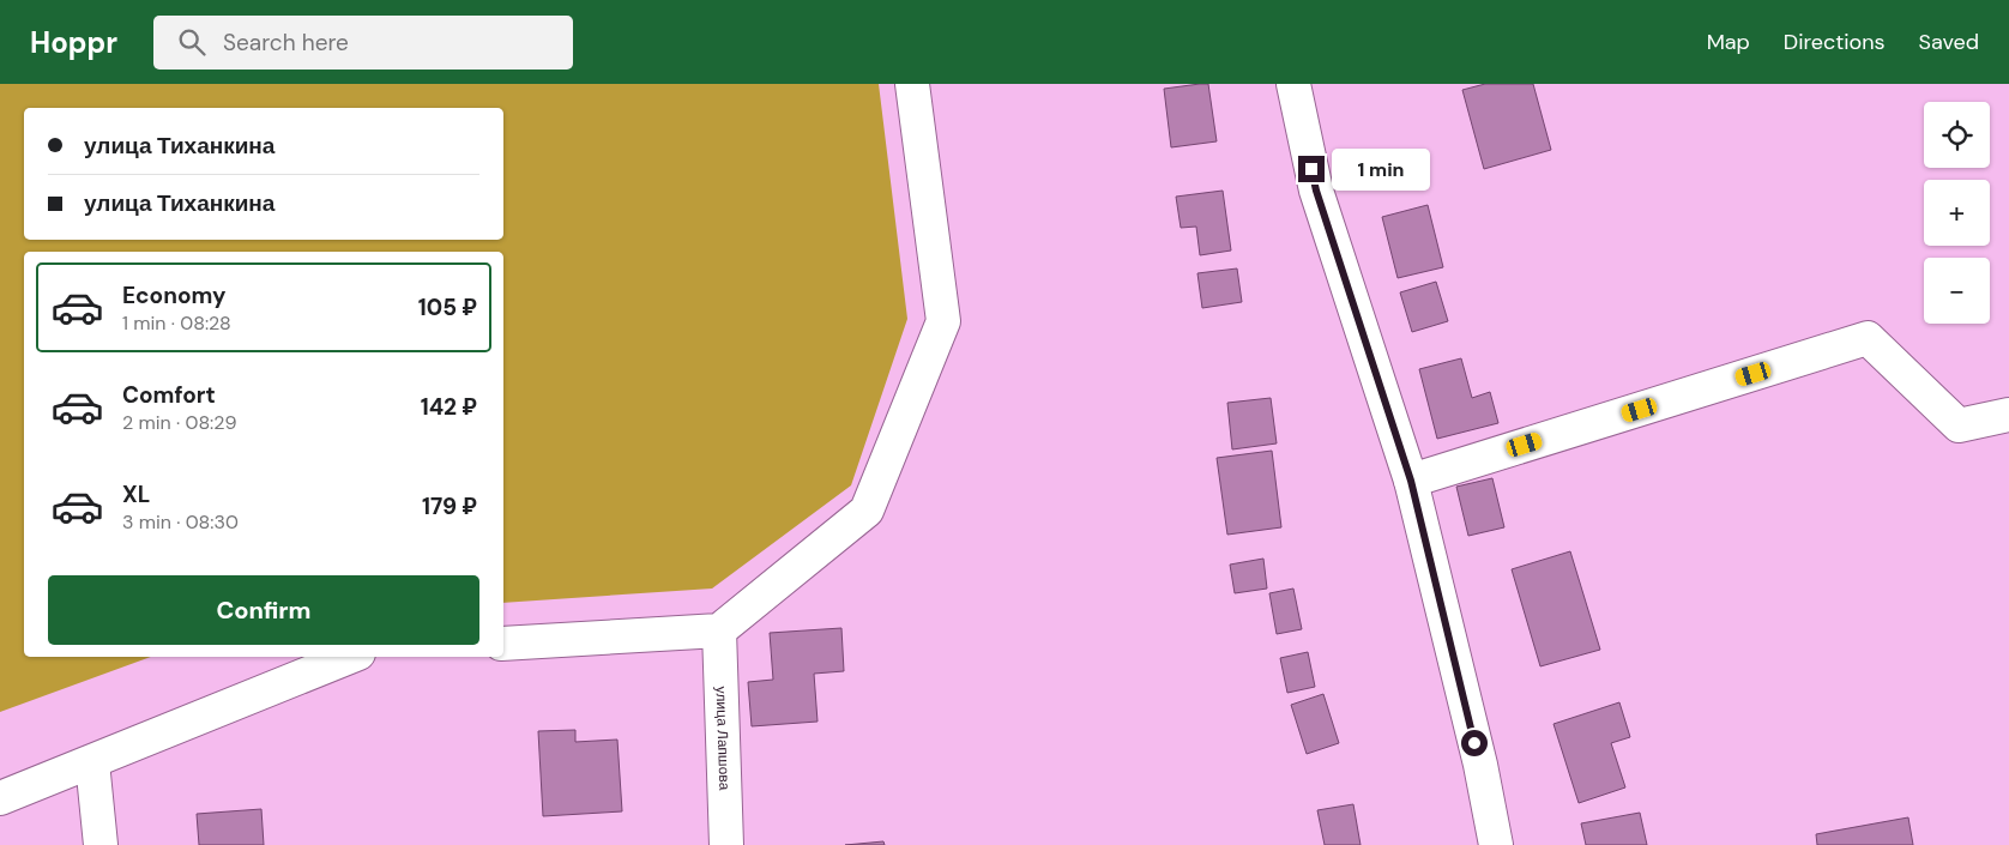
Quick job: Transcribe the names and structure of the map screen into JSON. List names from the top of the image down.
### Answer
{
  "streets": {
    "street": ["улица Лапшова"]
  },
  "page": {
    "header": "Hoppr",
    "search": "Search here",
    "nav": ["Map", "Directions", "Saved"],
    "map_buttons": ["+", "−"],
    "banner": ["улица Тиханкина", "улица Тиханкина"],
    "bubble": "1 min",
    "list": [
      {
        "name": "Economy",
        "note": "1 min · 08:28",
        "value": "105 ₽"
      },
      {
        "name": "Comfort",
        "note": "2 min · 08:29",
        "value": "142 ₽"
      },
      {
        "name": "XL",
        "note": "3 min · 08:30",
        "value": "179 ₽"
      }
    ],
    "buttons": "Confirm"
  }
}
